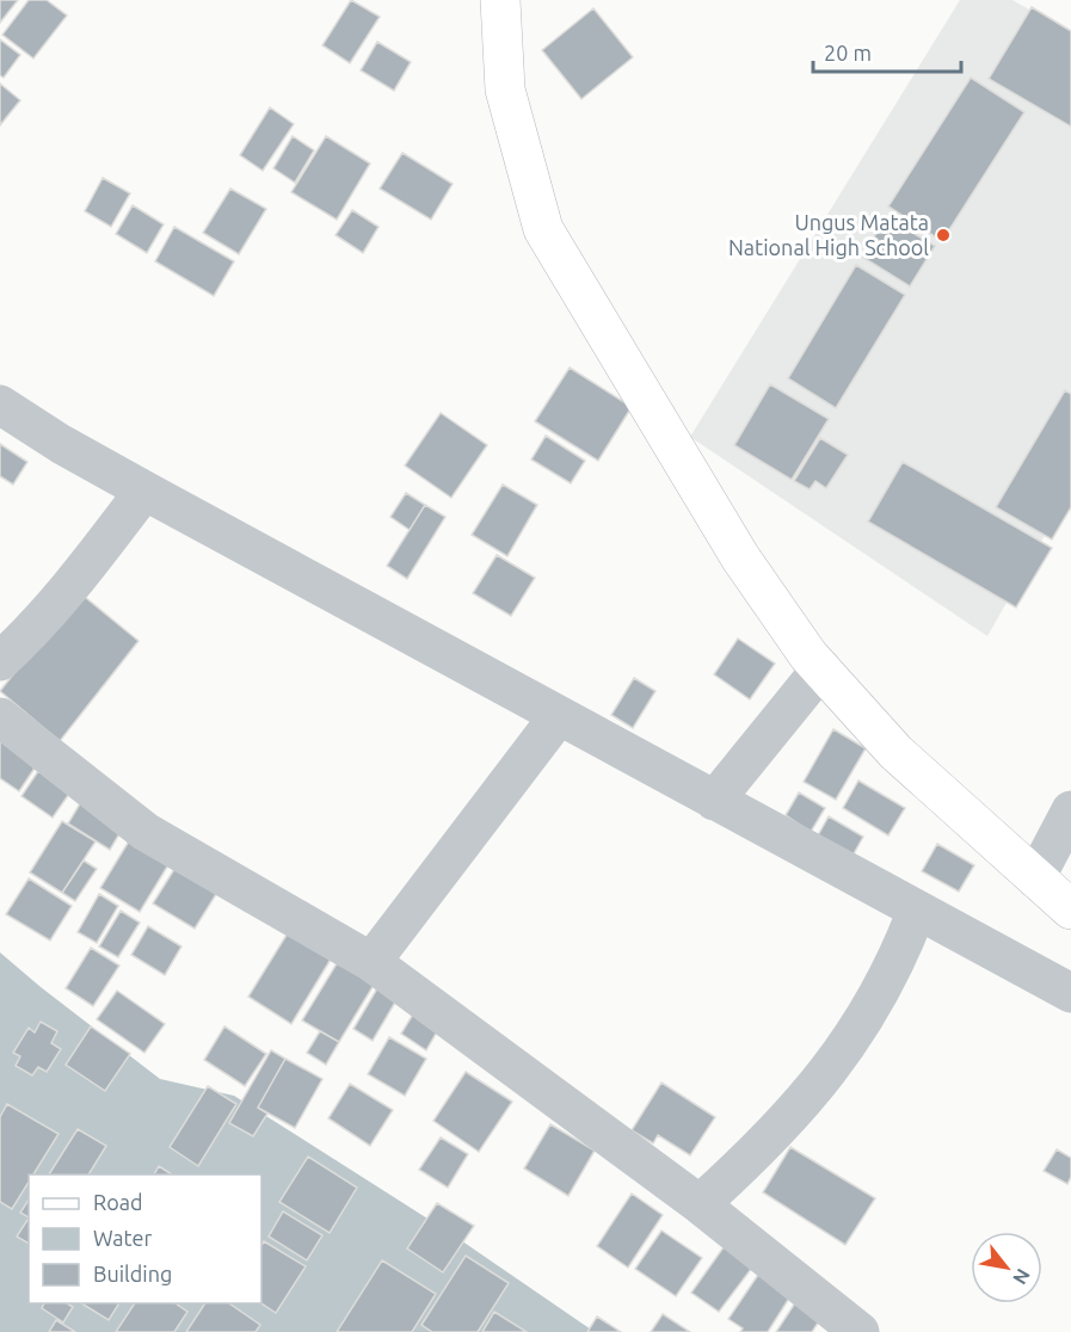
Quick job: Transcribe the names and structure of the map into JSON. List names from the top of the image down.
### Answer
{
  "places": ["Ungus Matata National High School"],
  "legend": ["Road", "Water", "Building"],
  "scale_bar": "20 m",
  "north": "bottom right"
}
